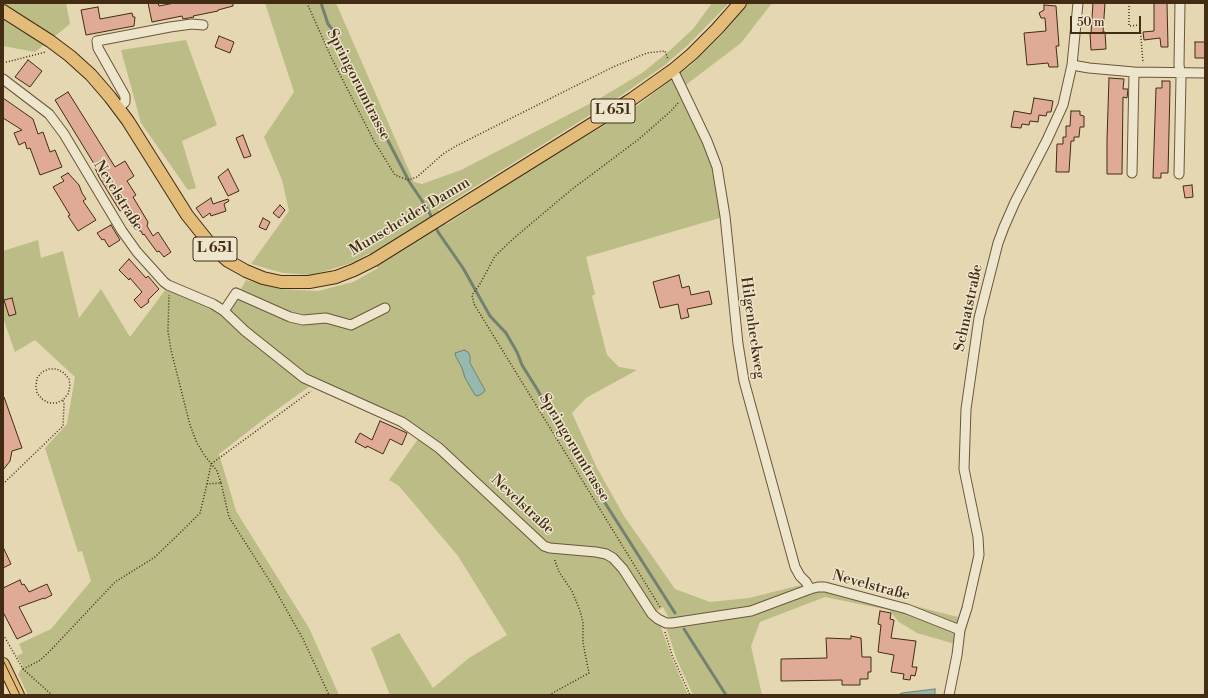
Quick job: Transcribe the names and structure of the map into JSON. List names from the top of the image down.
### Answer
{
  "streets": {
    "main road": ["L 651", "Munscheider Damm"],
    "street": ["Nevelstraße", "Schnatstraße", "Hilgenheckweg"],
    "path": ["Springorumtrasse"]
  },
  "crossings": [
    ["Springorumtrasse", "Hilgenheckweg"],
    ["Nevelstraße", "Schnatstraße"],
    ["Nevelstraße", "Hilgenheckweg"],
    ["Munscheider Damm", "Hilgenheckweg"]
  ],
  "scale_bar": "50 m"
}
